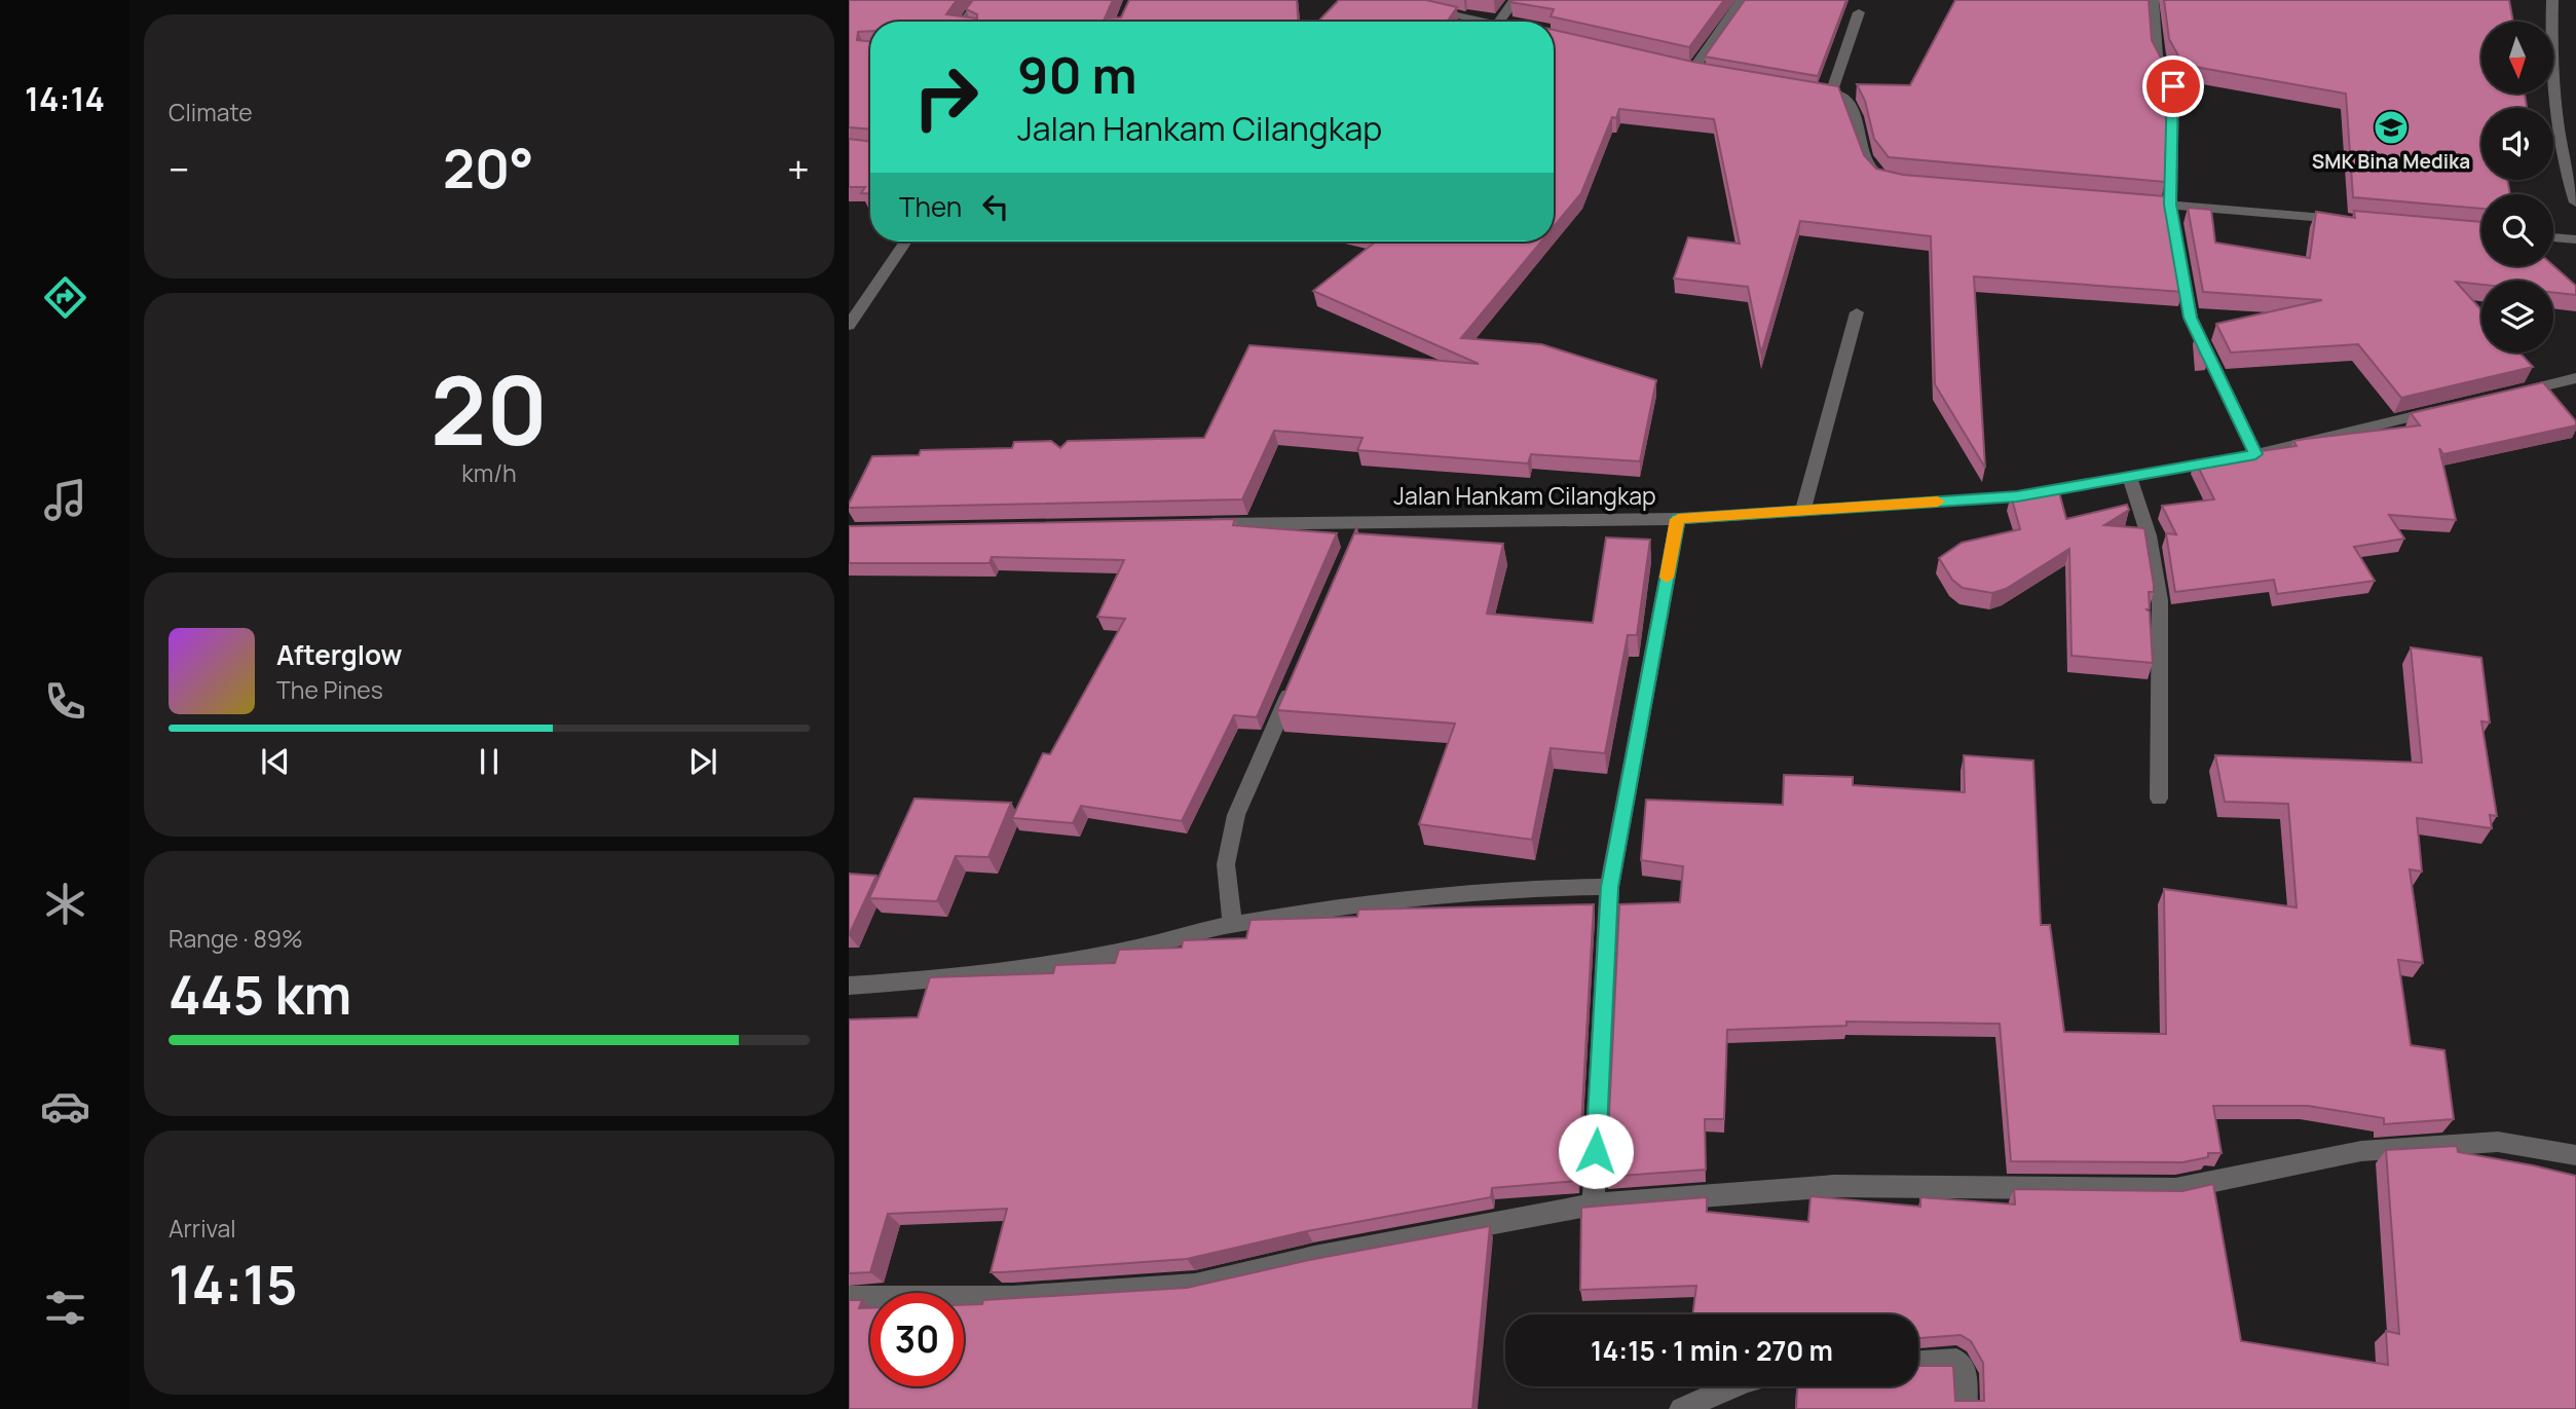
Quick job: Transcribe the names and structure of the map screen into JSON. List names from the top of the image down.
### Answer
{
  "streets": {
    "street": ["Jalan Hankam Cilangkap"]
  },
  "places": {
    "school or university": ["SMK Bina Medika"]
  },
  "north": "bottom",
  "page": {
    "tabs": "14:14",
    "tile": [
      "Climate",
      ["20", "km/h"],
      ["Range · 89%", "445 km"],
      ["Arrival", "14:15"]
    ],
    "turn": ["90 m", "Jalan Hankam Cilangkap"],
    "heat": ["−", "20°", "+"],
    "then": "Then",
    "song": ["Afterglow", "The Pines"],
    "limit": "30",
    "trip": "14:15 · 1 min · 270 m"
  }
}
